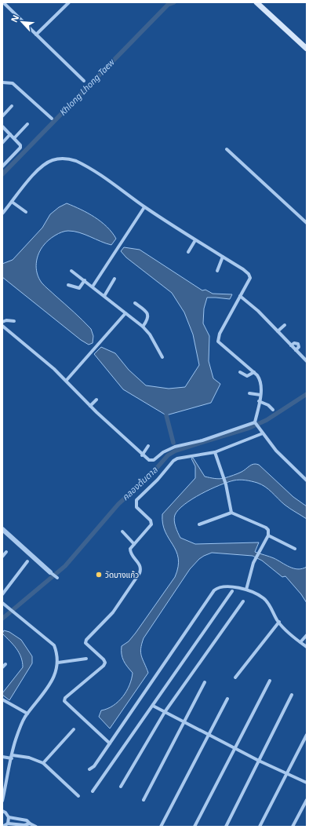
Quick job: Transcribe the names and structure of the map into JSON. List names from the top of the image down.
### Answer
{
  "water": ["Khlong Lhong Taew", "คลองต้นตาล"],
  "places": ["วัดบางแก้ว"],
  "north": "top left"
}
